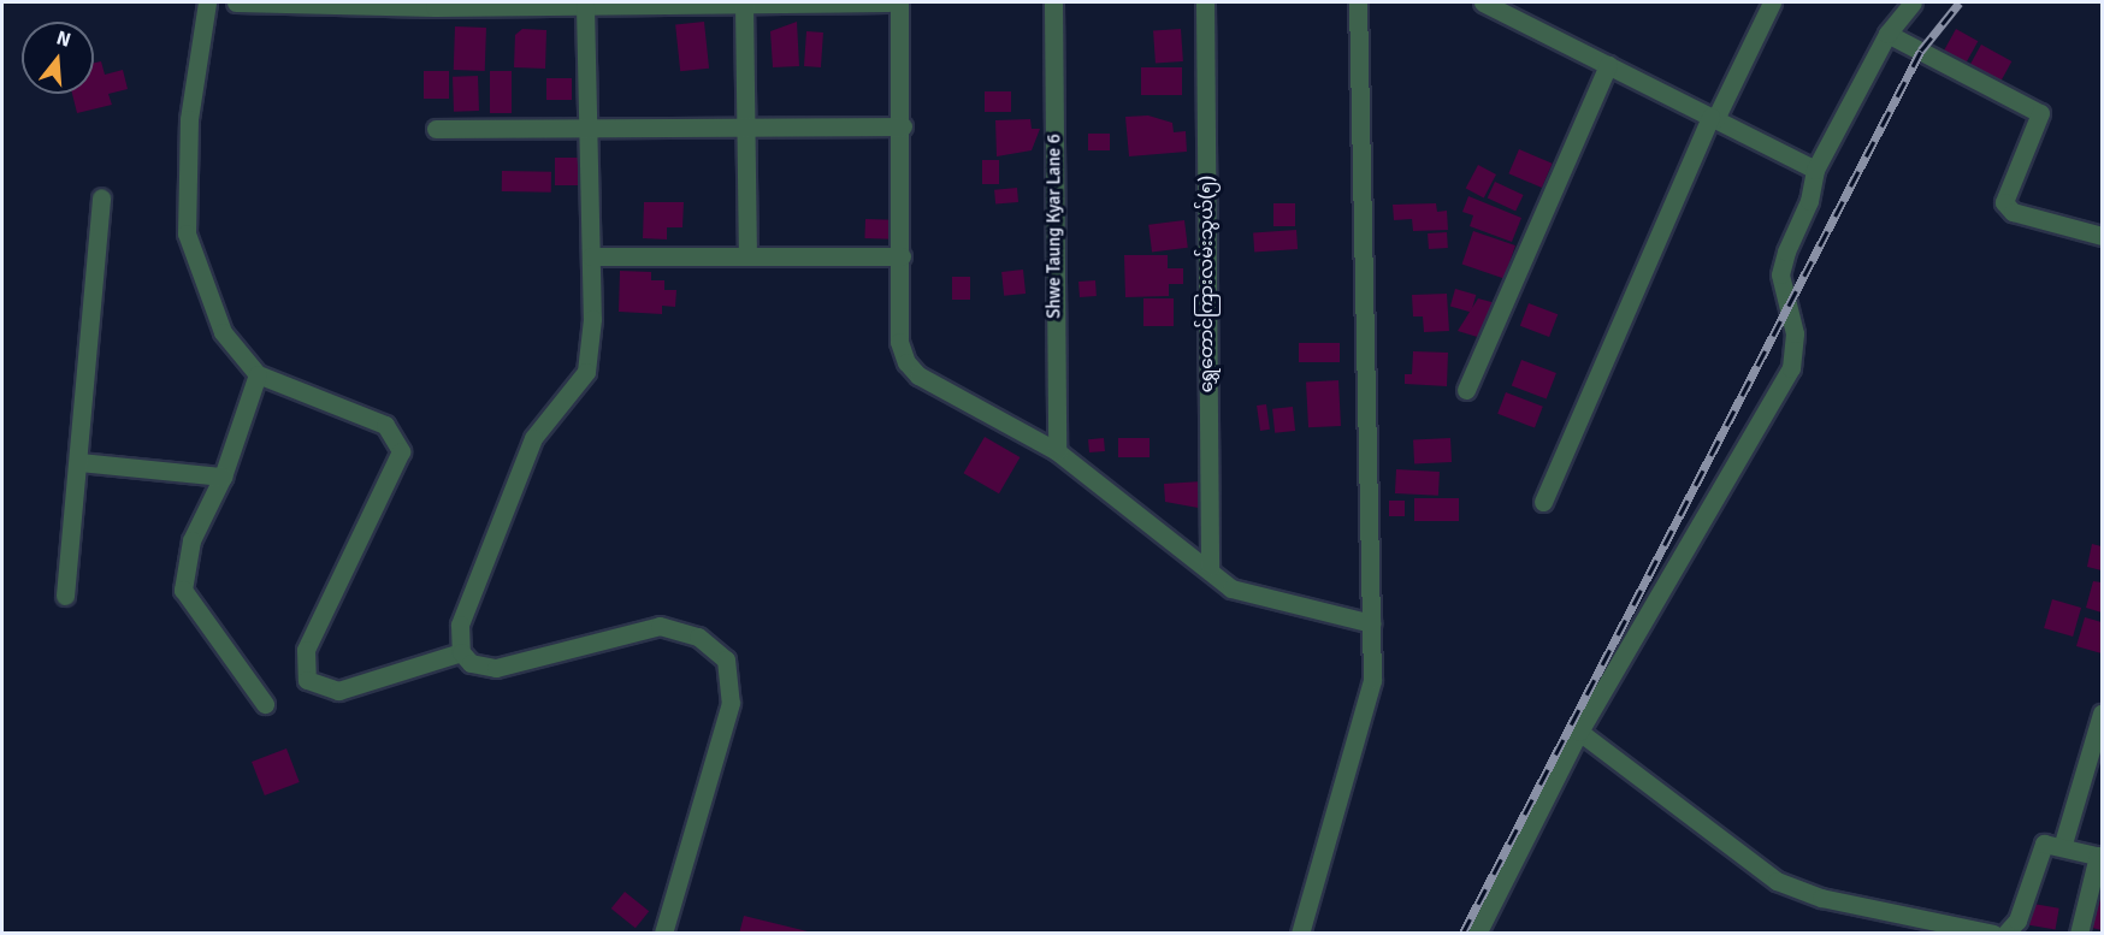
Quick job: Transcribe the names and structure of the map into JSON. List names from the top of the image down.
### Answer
{
  "streets": {
    "street": ["Shwe Taung Kyar Lane 6", "ရွှေတောင်ကြားလမ်းသွယ်(၅)"]
  },
  "north": "top"
}
